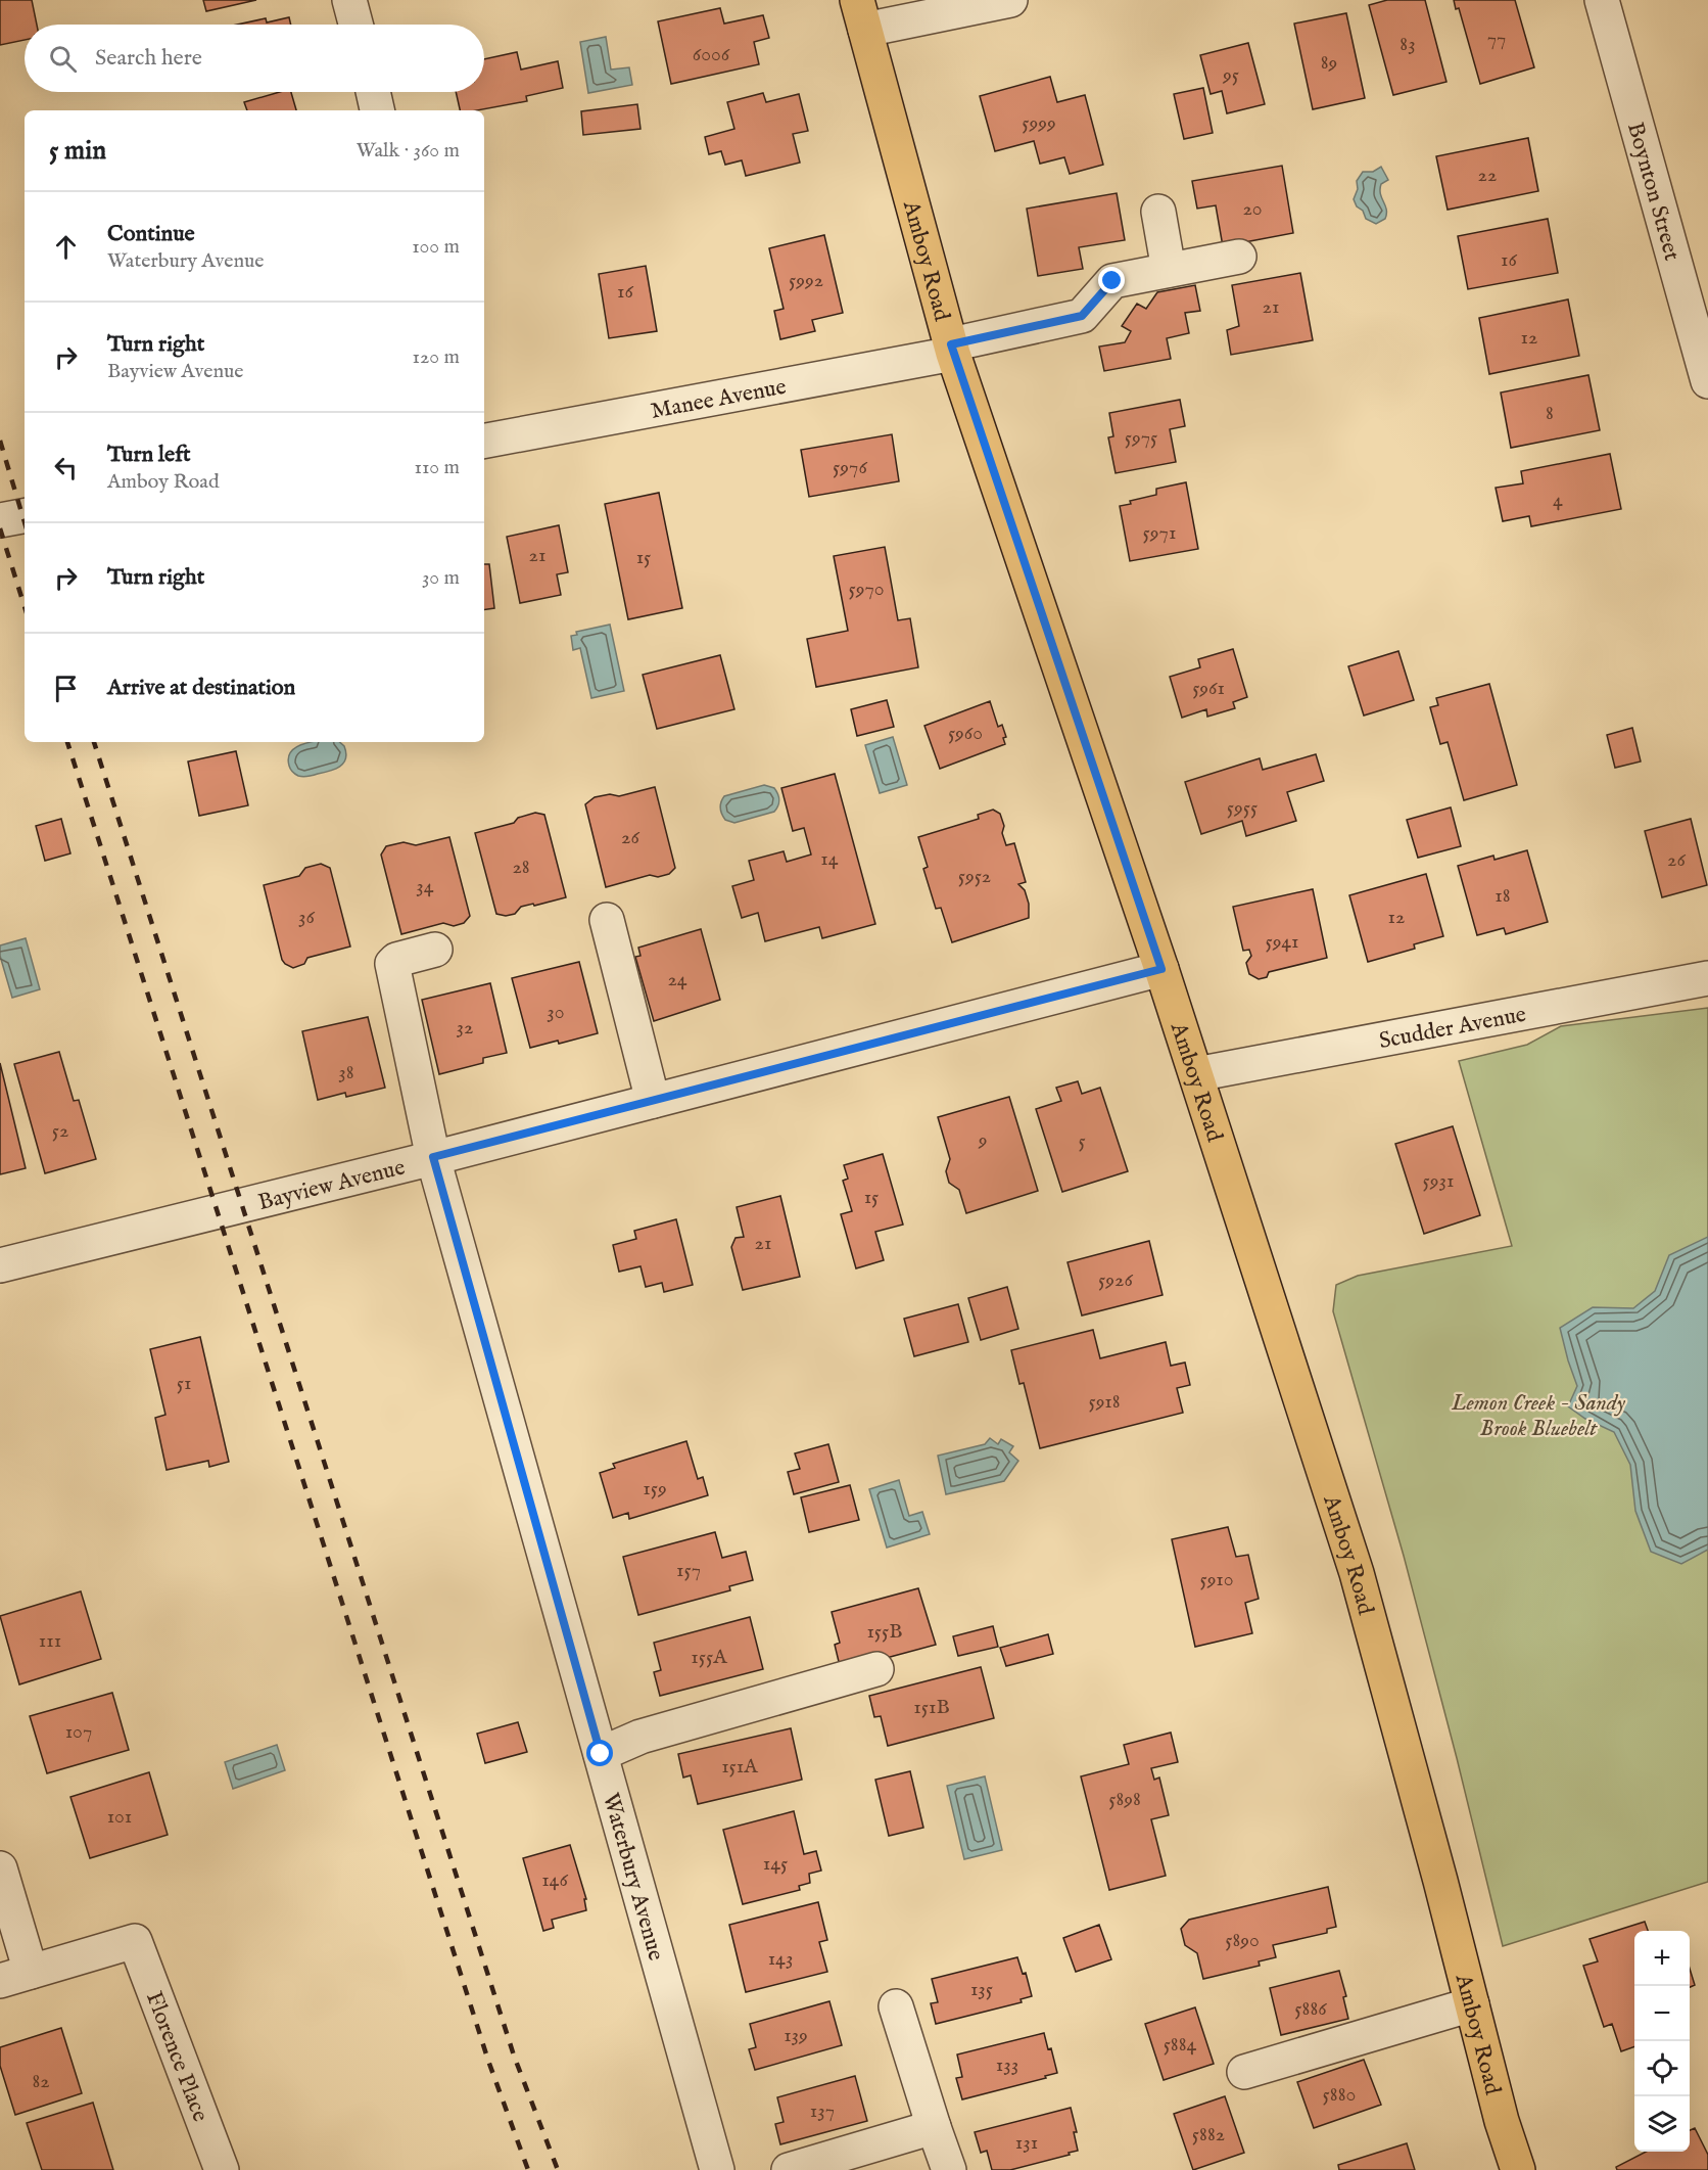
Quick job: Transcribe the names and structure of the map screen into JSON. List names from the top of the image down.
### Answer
{
  "streets": {
    "main road": ["Amboy Road"],
    "street": [
      "Boynton Street",
      "Manee Avenue",
      "Scudder Avenue",
      "Bayview Avenue",
      "Waterbury Avenue",
      "Florence Place"
    ]
  },
  "crossings": [
    ["Amboy Road", "Manee Avenue"],
    ["Amboy Road", "Scudder Avenue"],
    ["Amboy Road", "Bayview Avenue"],
    ["Bayview Avenue", "Waterbury Avenue"]
  ],
  "parks": ["Lemon Creek - Sandy Brook Bluebelt"],
  "house_numbers": [
    "77",
    "83",
    "6006",
    "89",
    "95",
    "5999",
    "22",
    "20",
    "16",
    "5992",
    "16",
    "21",
    "12",
    "8",
    "5975",
    "5976",
    "4",
    "5971",
    "21",
    "15",
    "5970",
    "5961",
    "5960",
    "5955",
    "26",
    "14",
    "26",
    "28",
    "5952",
    "34",
    "18",
    "36",
    "12",
    "5941",
    "24",
    "30",
    "32",
    "38",
    "52",
    "9",
    "5",
    "5931",
    "15",
    "21",
    "5926",
    "51",
    "5918",
    "159",
    "157",
    "5910",
    "155B",
    "111",
    "155A",
    "151B",
    "107",
    "151A",
    "5898",
    "101",
    "145",
    "146",
    "5890",
    "143",
    "135",
    "5886",
    "139",
    "5884",
    "133",
    "82",
    "5880",
    "137",
    "5882",
    "131"
  ],
  "page": {
    "search": "Search here",
    "heading": ["5 min", "Walk · 360 m"],
    "list": [
      ["Continue", "Waterbury Avenue", "100 m"],
      ["Turn right", "Bayview Avenue", "120 m"],
      ["Turn left", "Amboy Road", "110 m"],
      ["Turn right", "30 m"],
      "Arrive at destination"
    ],
    "map_buttons": ["+", "−"]
  }
}
